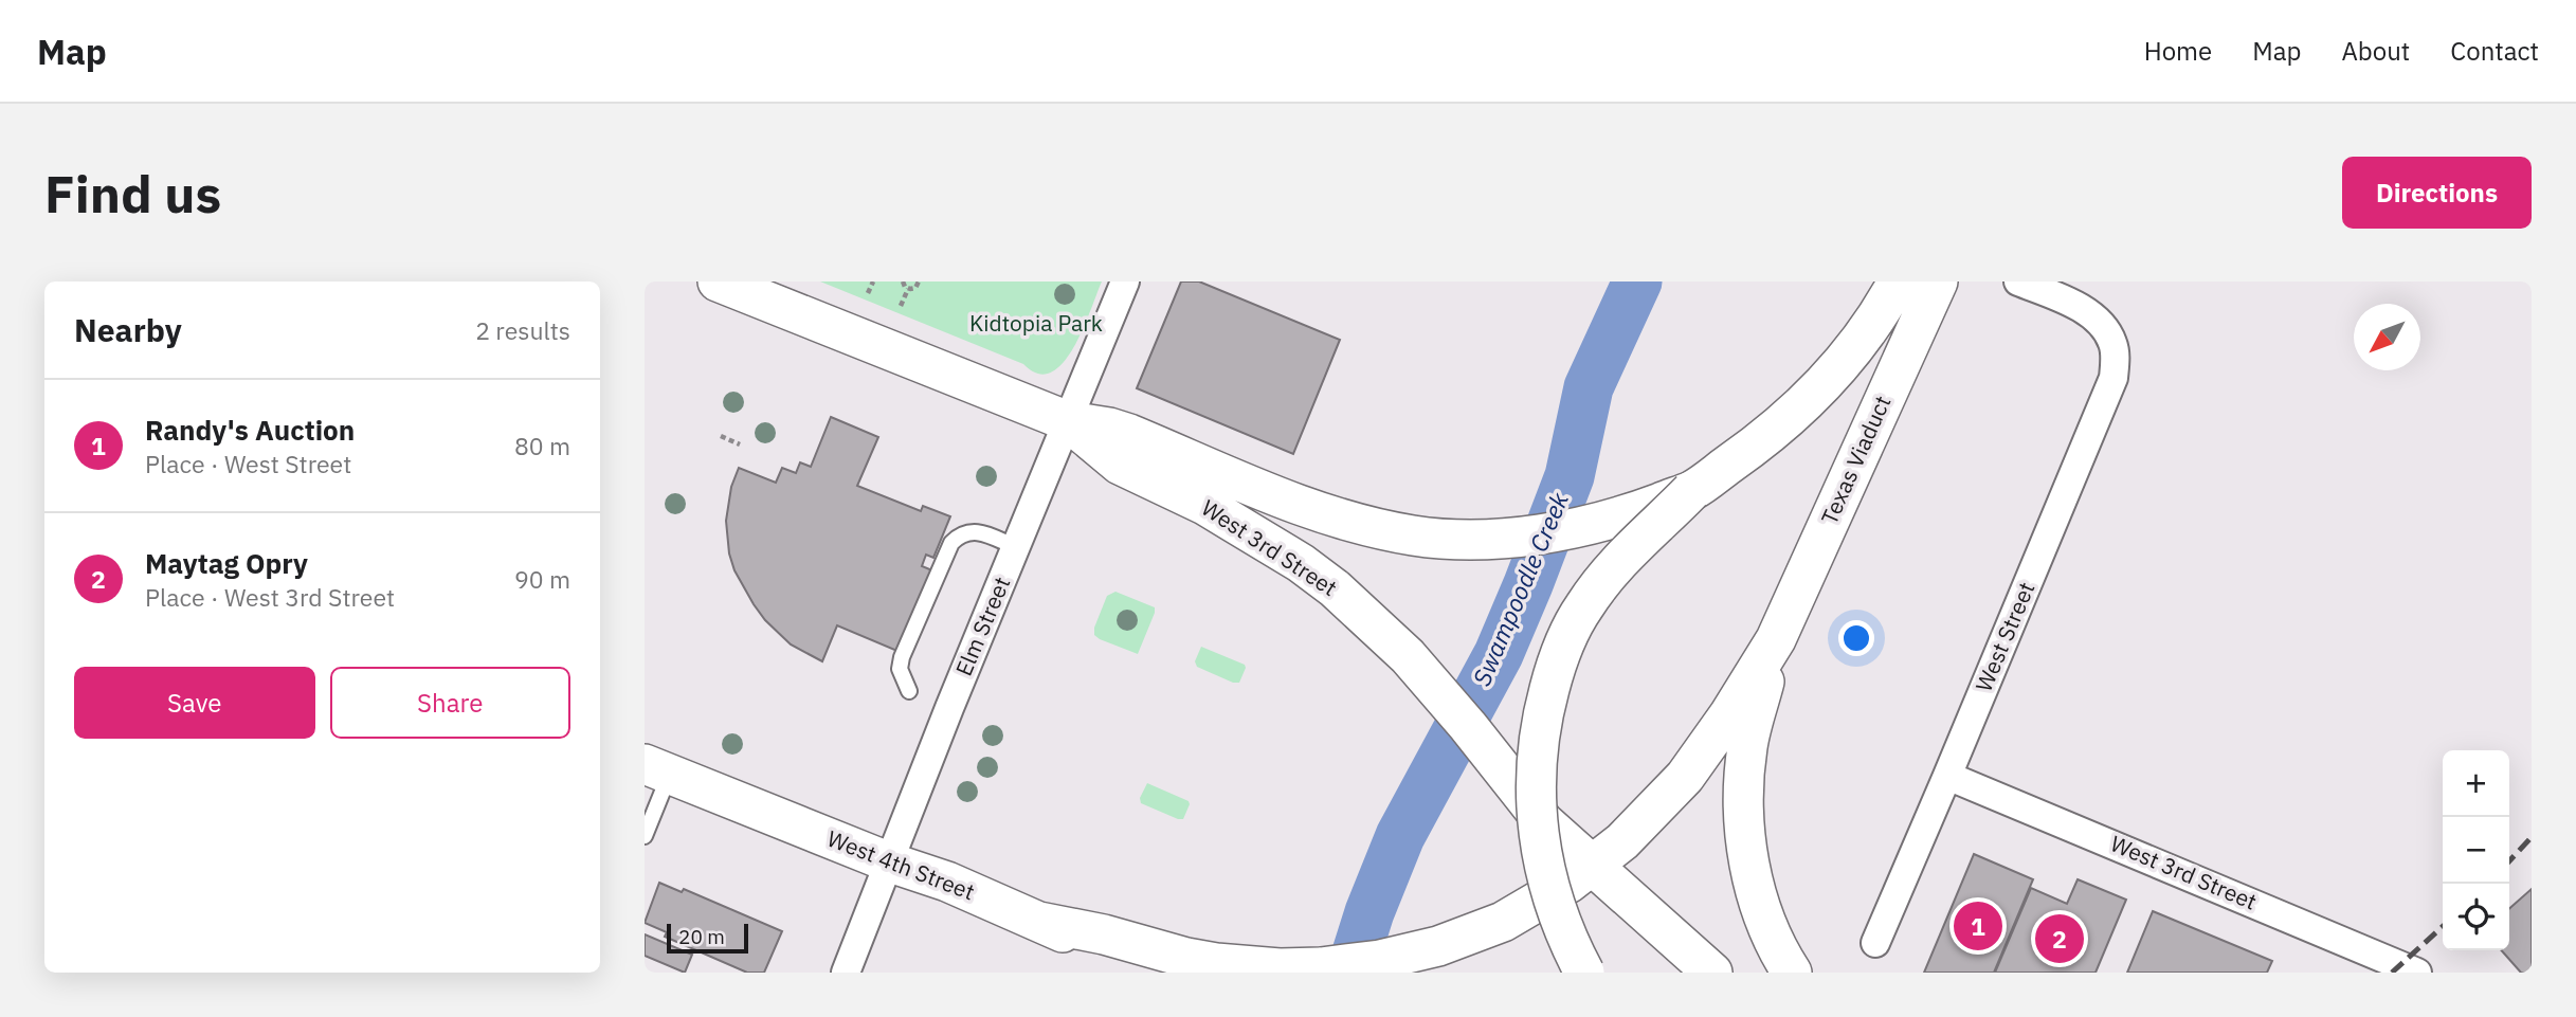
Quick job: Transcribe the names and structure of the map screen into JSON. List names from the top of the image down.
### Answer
{
  "streets": {
    "main road": ["Texas Viaduct", "West 3rd Street", "West 4th Street"],
    "street": ["Elm Street", "West Street"]
  },
  "crossings": [
    ["West 3rd Street", "Elm Street"],
    ["West 3rd Street", "West Street"],
    ["Elm Street", "West 4th Street"]
  ],
  "water": ["Swampoodle Creek"],
  "parks": ["Kidtopia Park"],
  "scale_bar": "20 m",
  "north": "bottom left",
  "page": {
    "header": "Map",
    "nav": [
      "Home",
      "Map",
      "About",
      "Contact"
    ],
    "buttons": [
      "Directions",
      ["Save", "Share"]
    ],
    "title": "Find us",
    "heading": ["Nearby", "2 results"],
    "list": [
      {
        "mark": "1",
        "name": "Randy's Auction",
        "note": "Place · West Street",
        "value": "80 m"
      },
      {
        "mark": "2",
        "name": "Maytag Opry",
        "note": "Place · West 3rd Street",
        "value": "90 m"
      }
    ],
    "map_buttons": ["+", "−"],
    "pins": ["1", "2"],
    "scale": "20 m"
  }
}
